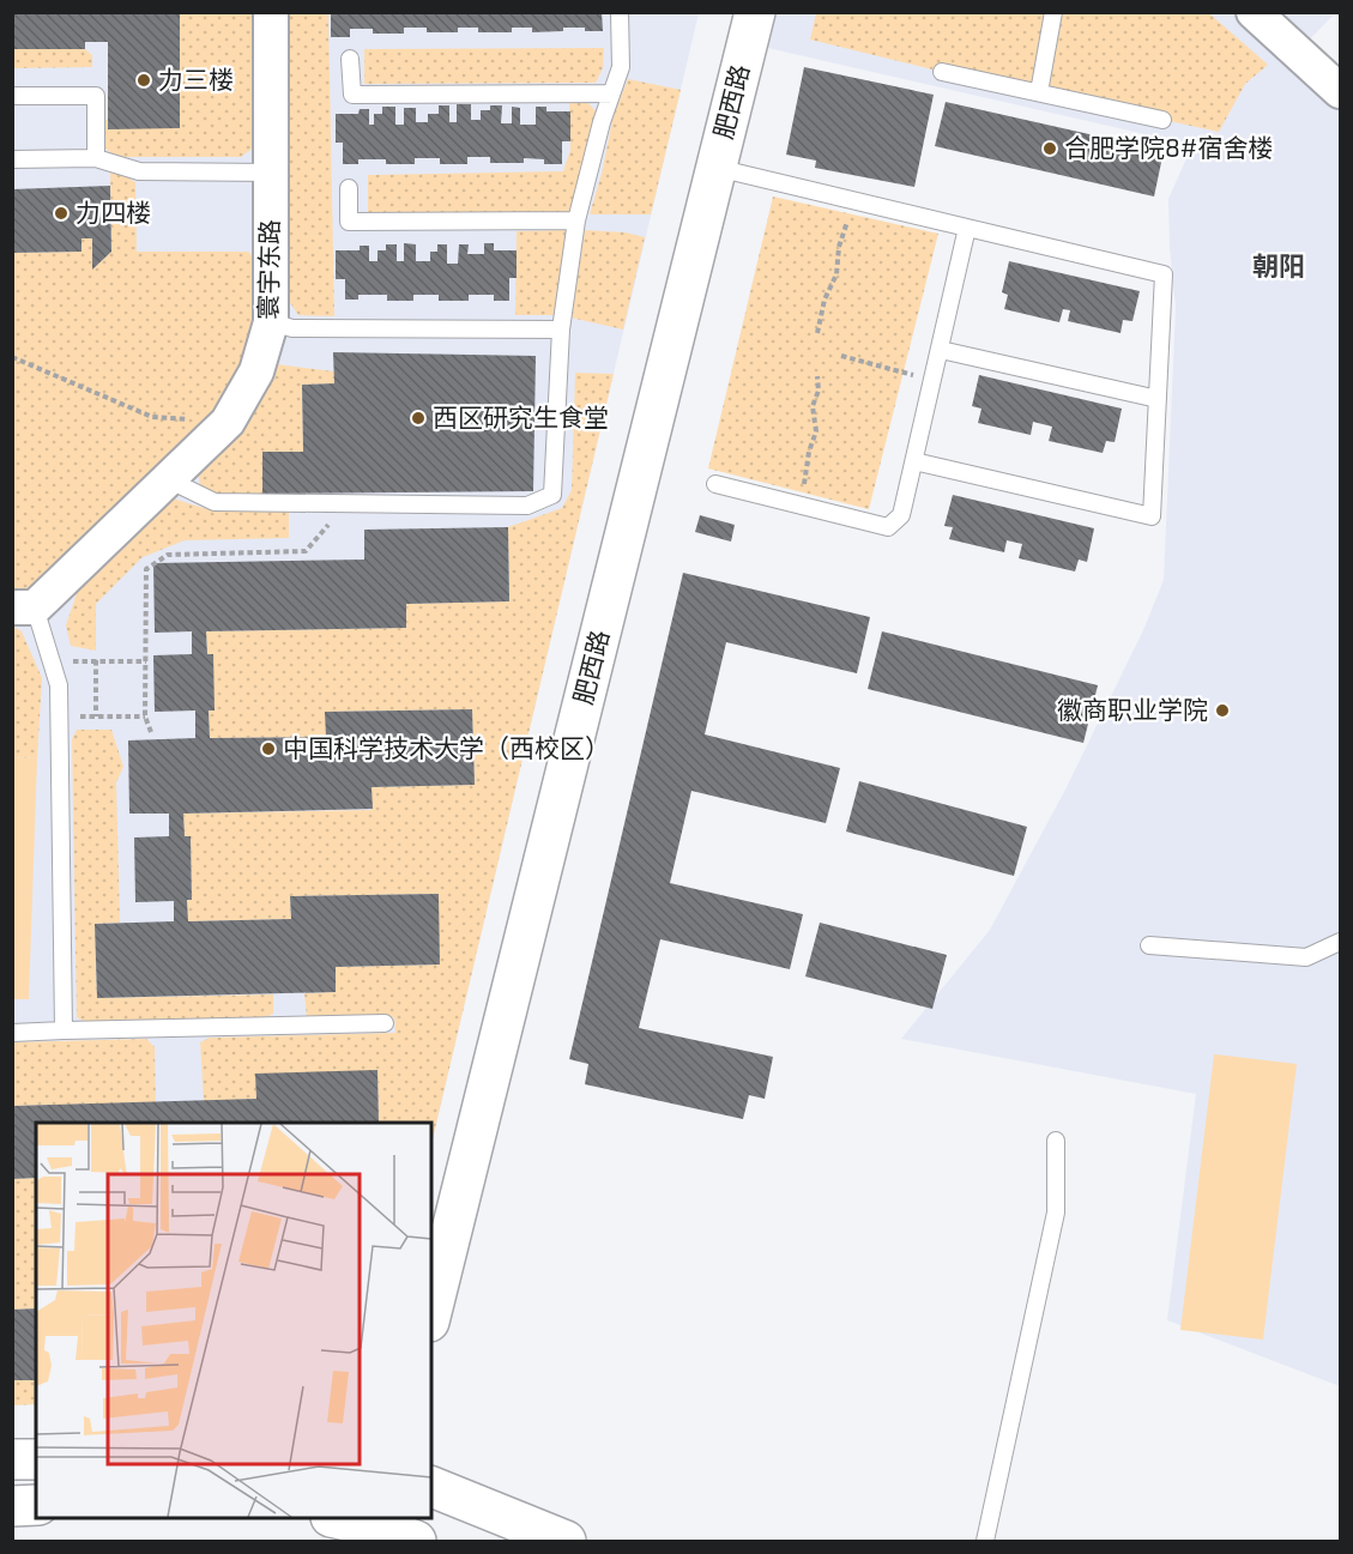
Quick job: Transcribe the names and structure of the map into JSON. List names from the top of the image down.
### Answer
{
  "streets": {
    "main road": ["肥西路"],
    "street": ["寰宇东路"]
  },
  "districts": ["朝阳"],
  "places": [
    "力三楼",
    "合肥学院8#宿舍楼",
    "力四楼",
    "西区研究生食堂",
    "徽商职业学院",
    "中国科学技术大学（西校区）"
  ]
}
